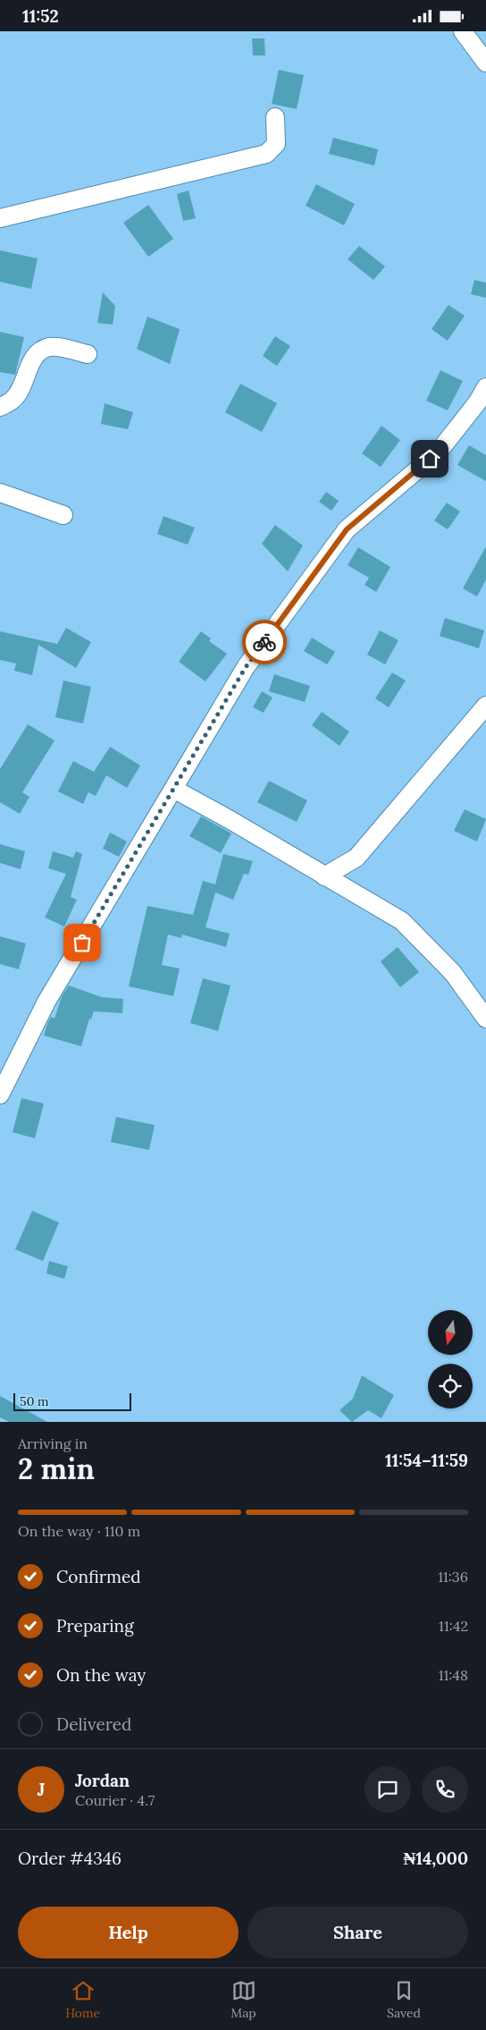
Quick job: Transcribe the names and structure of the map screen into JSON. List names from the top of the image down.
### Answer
{
  "scale_bar": "50 m",
  "north": "bottom",
  "page": {
    "status": "11:52",
    "scale": "50 m",
    "heading": ["2 min", "Arriving in", "11:54–11:59"],
    "panel": [
      "Jordan",
      "Courier · 4.7",
      "Order #4346",
      "₦14,000"
    ],
    "bar": "On the way · 110 m",
    "list": [
      ["Confirmed", "11:36"],
      ["Preparing", "11:42"],
      ["On the way", "11:48"],
      "Delivered"
    ],
    "round": "J",
    "buttons": ["Help", "Share"],
    "tabs": ["Home", "Map", "Saved"]
  }
}
